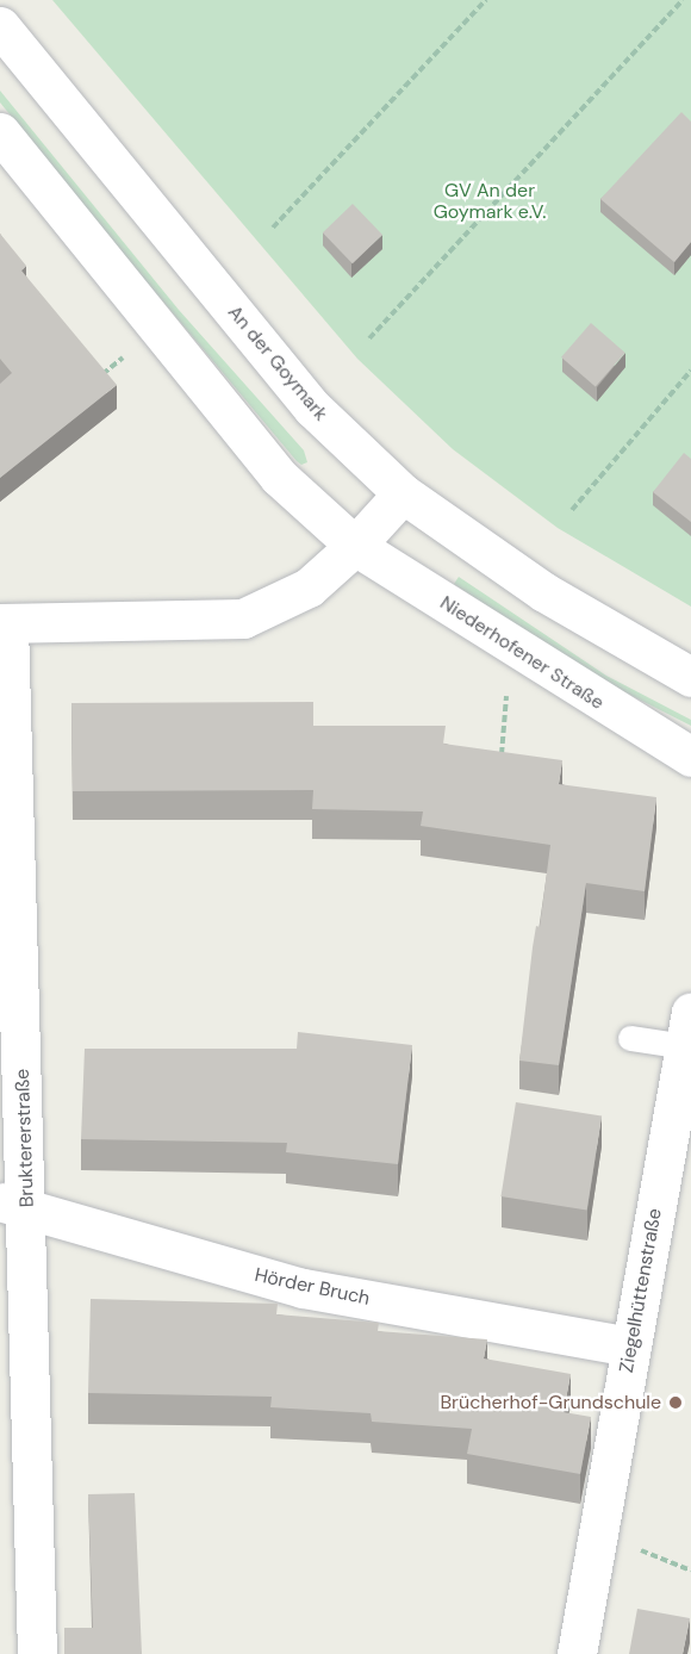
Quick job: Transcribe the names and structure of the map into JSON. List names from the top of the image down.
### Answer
{
  "streets": {
    "street": [
      "An der Goymark",
      "Niederhofener Straße",
      "Bruktererstraße",
      "Hörder Bruch",
      "Ziegelhüttenstraße"
    ]
  },
  "crossings": [
    ["Bruktererstraße", "Hörder Bruch"],
    ["Hörder Bruch", "Ziegelhüttenstraße"]
  ],
  "parks": ["GV An der Goymark e.V."],
  "places": ["Brücherhof-Grundschule"]
}
